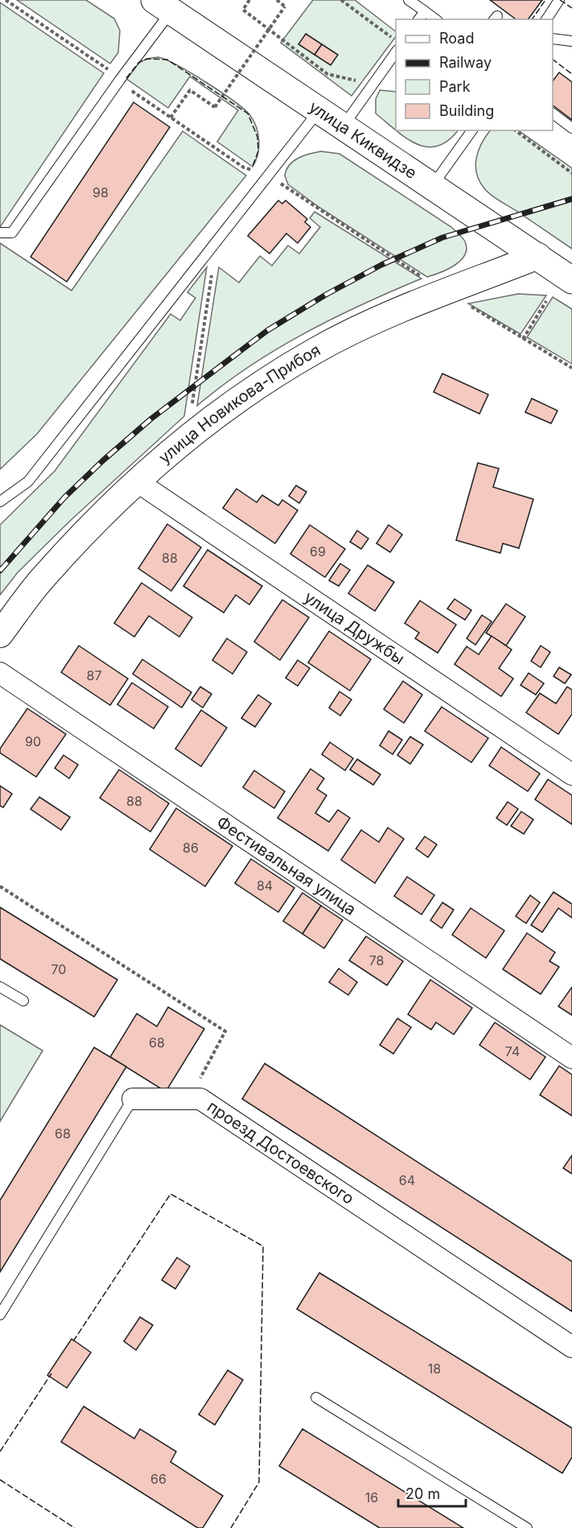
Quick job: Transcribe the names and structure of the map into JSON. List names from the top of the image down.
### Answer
{
  "streets": {
    "main road": ["улица Киквидзе"],
    "street": [
      "улица Новикова-Прибоя",
      "улица Дружбы",
      "Фестивальная улица",
      "проезд Достоевского"
    ]
  },
  "crossings": [
    ["улица Киквидзе", "улица Новикова-Прибоя"],
    ["улица Новикова-Прибоя", "улица Дружбы"]
  ],
  "house_numbers": [
    "98",
    "69",
    "88",
    "87",
    "90",
    "88",
    "86",
    "84",
    "78",
    "70",
    "68",
    "74",
    "68",
    "64",
    "18",
    "66",
    "16"
  ],
  "legend": [
    "Road",
    "Railway",
    "Park",
    "Building"
  ],
  "scale_bar": "20 m"
}
